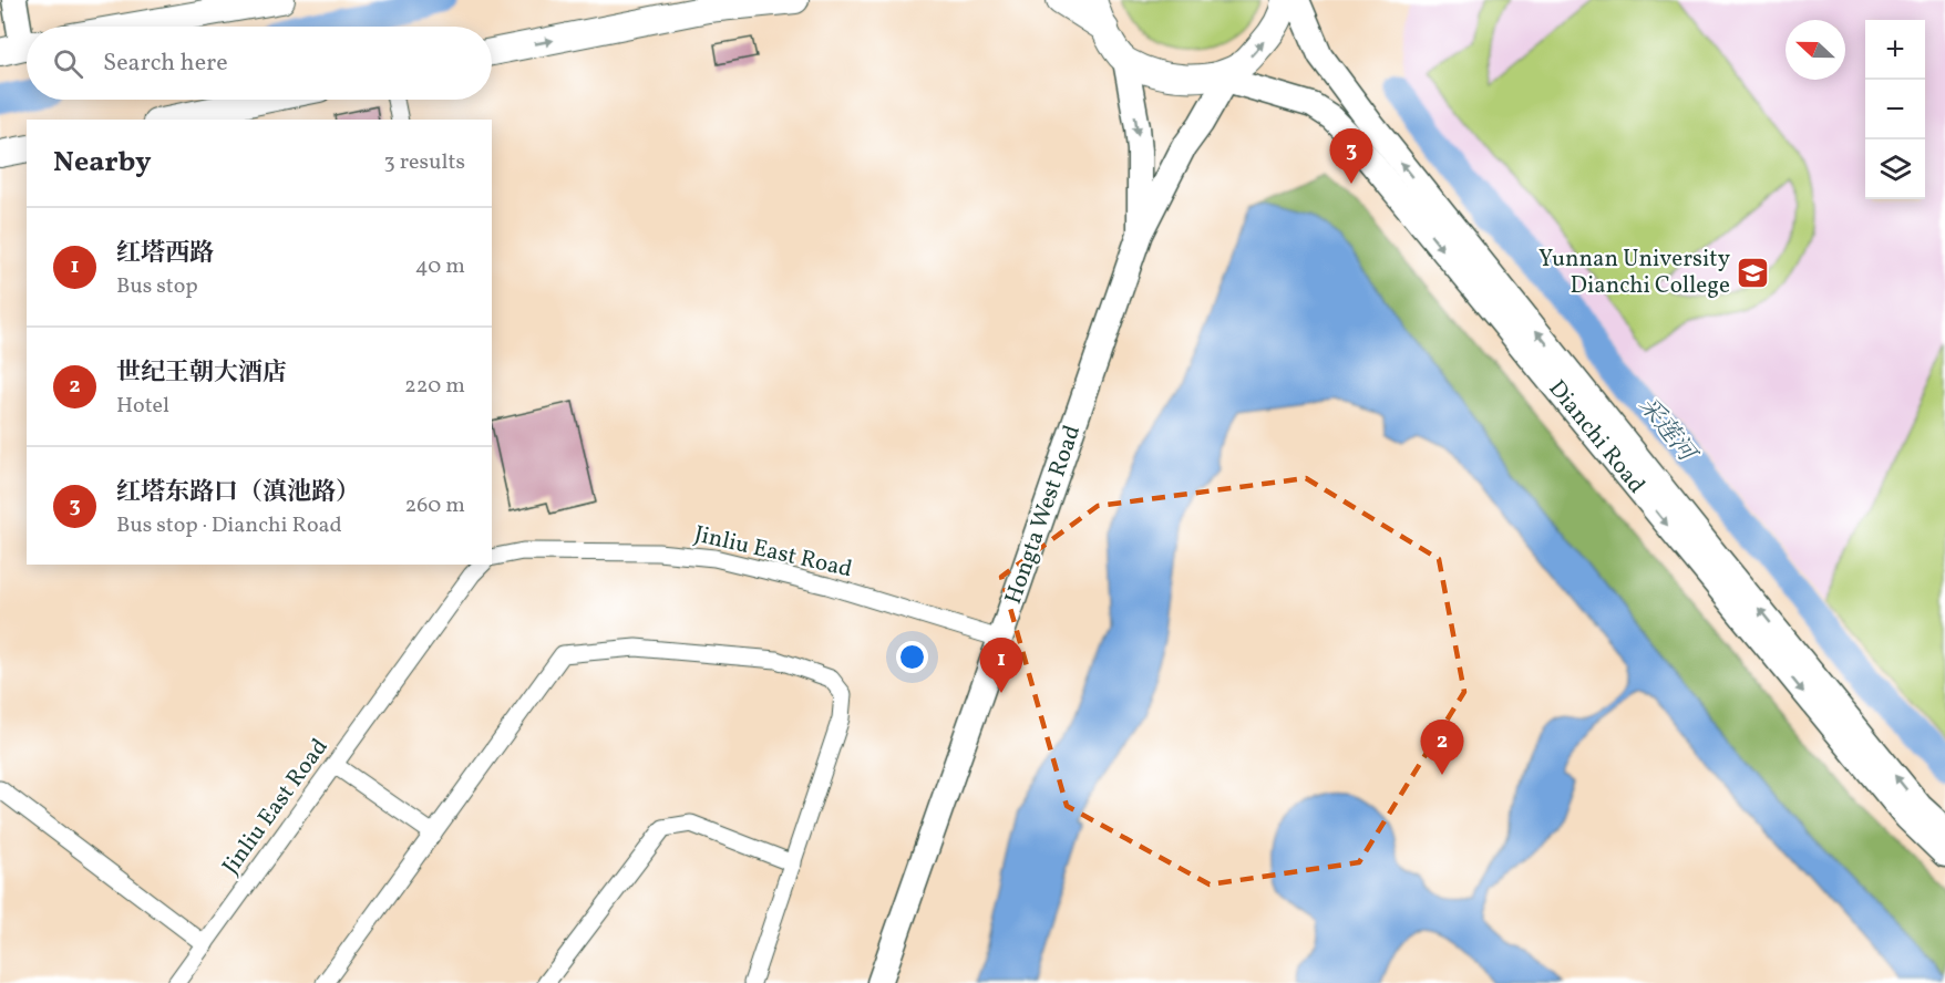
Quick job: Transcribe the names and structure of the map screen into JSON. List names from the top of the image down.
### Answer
{
  "streets": {
    "main road": ["Dianchi Road", "Hongta West Road"],
    "street": ["Jinliu East Road"]
  },
  "crossings": [
    ["Hongta West Road", "Jinliu East Road"]
  ],
  "water": ["采莲河"],
  "places": {
    "school or university": ["Yunnan University Dianchi College"]
  },
  "north": "left",
  "page": {
    "map_buttons": ["+", "−"],
    "search": "Search here",
    "heading": ["Nearby", "3 results"],
    "pins": ["3", "1", "2"],
    "list": [
      {
        "mark": "1",
        "name": "红塔西路",
        "note": "Bus stop",
        "value": "40 m"
      },
      {
        "mark": "2",
        "name": "世纪王朝大酒店",
        "note": "Hotel",
        "value": "220 m"
      },
      {
        "mark": "3",
        "name": "红塔东路口（滇池路）",
        "note": "Bus stop · Dianchi Road",
        "value": "260 m"
      }
    ]
  }
}
